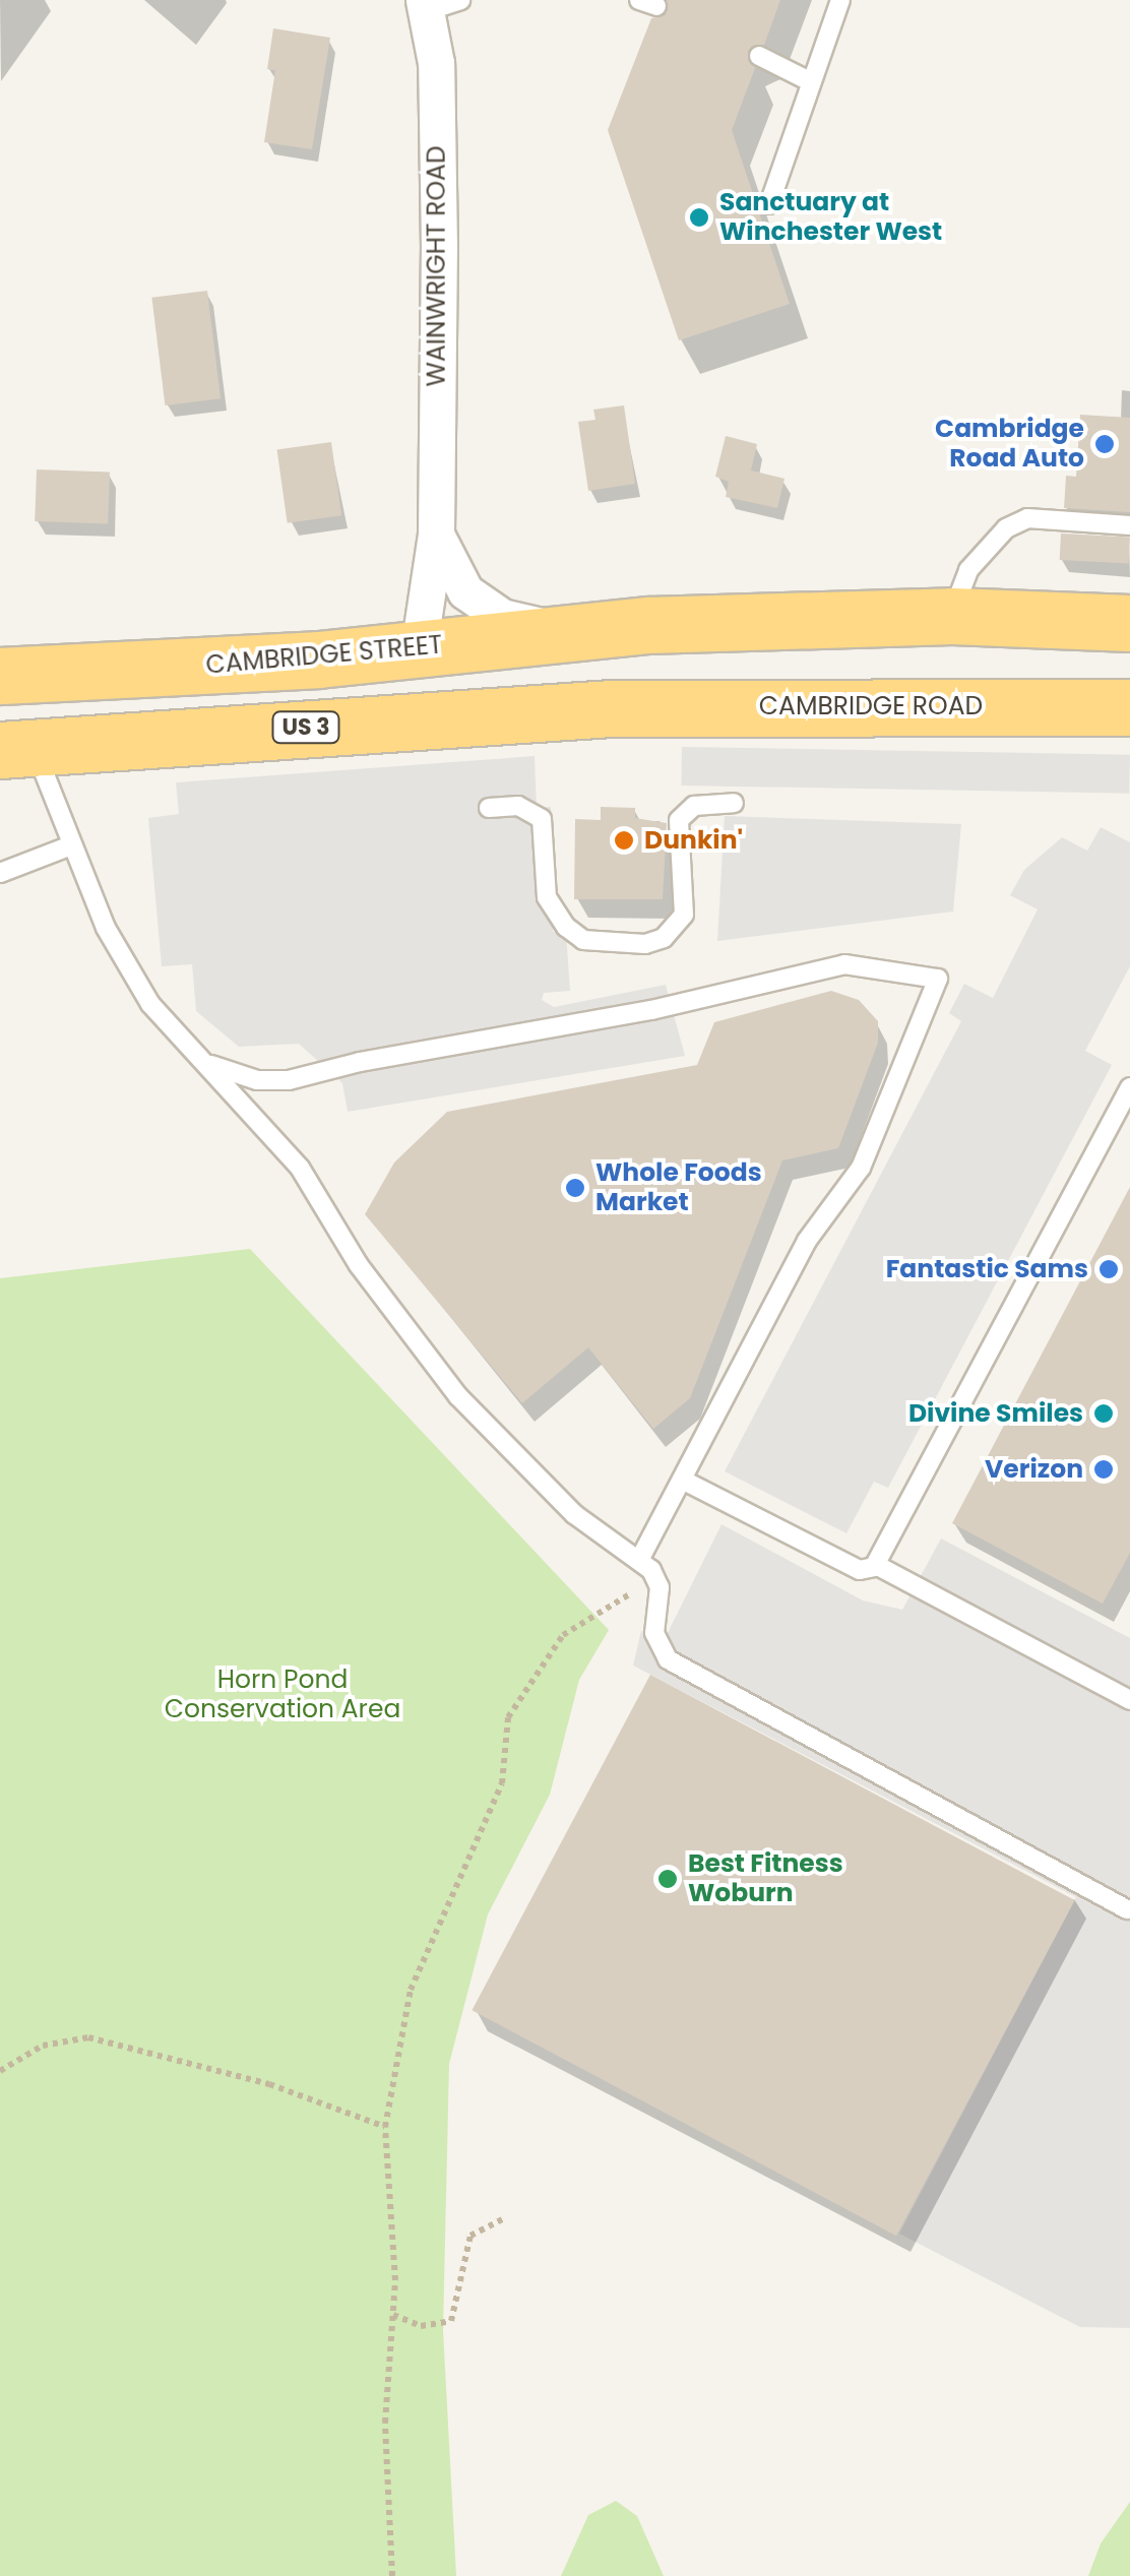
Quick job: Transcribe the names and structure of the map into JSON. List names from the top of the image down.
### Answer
{
  "streets": {
    "highway": ["CAMBRIDGE STREET", "CAMBRIDGE ROAD", "US 3"],
    "street": ["WAINWRIGHT ROAD"]
  },
  "crossings": [
    ["WAINWRIGHT ROAD", "CAMBRIDGE STREET"]
  ],
  "parks": ["Horn Pond Conservation Area"],
  "places": [
    "Sanctuary at Winchester West",
    "Cambridge Road Auto",
    "Dunkin'",
    "Whole Foods Market",
    "Fantastic Sams",
    "Divine Smiles",
    "Verizon",
    "Best Fitness Woburn"
  ]
}
